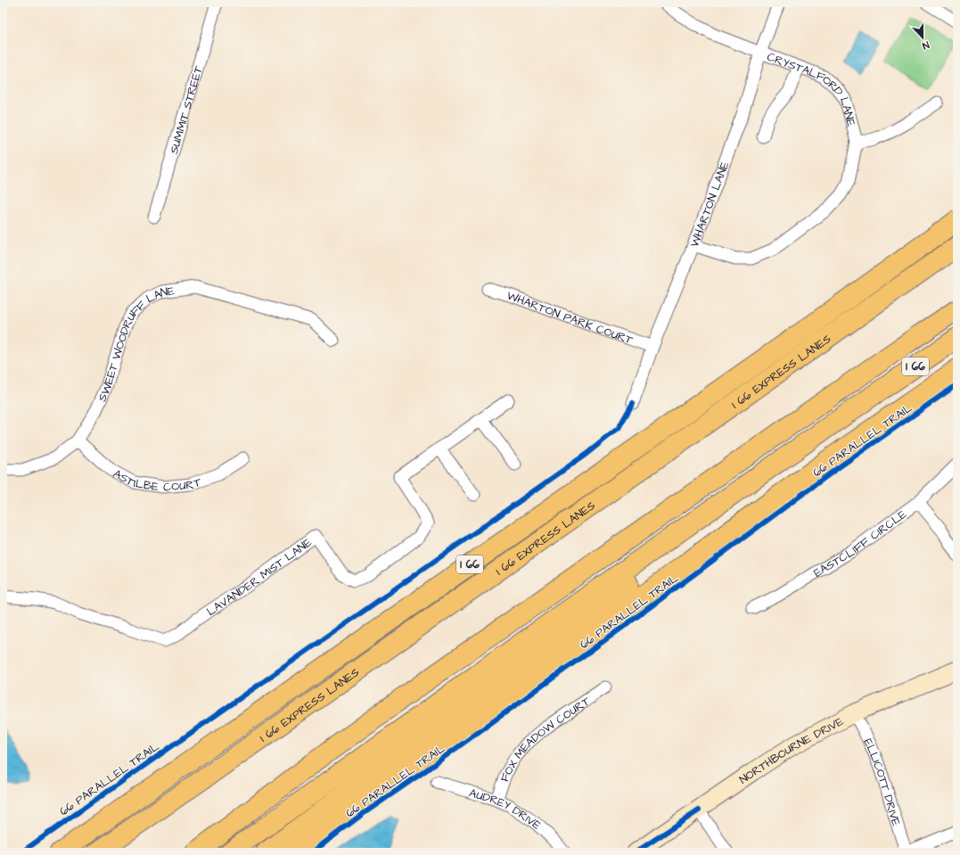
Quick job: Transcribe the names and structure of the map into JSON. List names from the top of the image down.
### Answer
{
  "streets": {
    "highway": ["I 66", "I 66 EXPRESS LANES"],
    "street": [
      "CRYSTALFORD LANE",
      "SUMMIT STREET",
      "WHARTON LANE",
      "WHARTON PARK COURT",
      "SWEET WOODRUFF LANE",
      "ASTILBE COURT",
      "EASTCLIFF CIRCLE",
      "LAVANDER MIST LANE",
      "FOX MEADOW COURT",
      "NORTHBOURNE DRIVE",
      "ELLICOTT DRIVE",
      "AUDREY DRIVE"
    ],
    "cycle path": ["66 PARALLEL TRAIL"]
  },
  "crossings": [
    ["CRYSTALFORD LANE", "WHARTON LANE"],
    ["WHARTON LANE", "WHARTON PARK COURT"],
    ["SWEET WOODRUFF LANE", "ASTILBE COURT"],
    ["FOX MEADOW COURT", "AUDREY DRIVE"],
    ["NORTHBOURNE DRIVE", "ELLICOTT DRIVE"]
  ],
  "north": "bottom"
}
